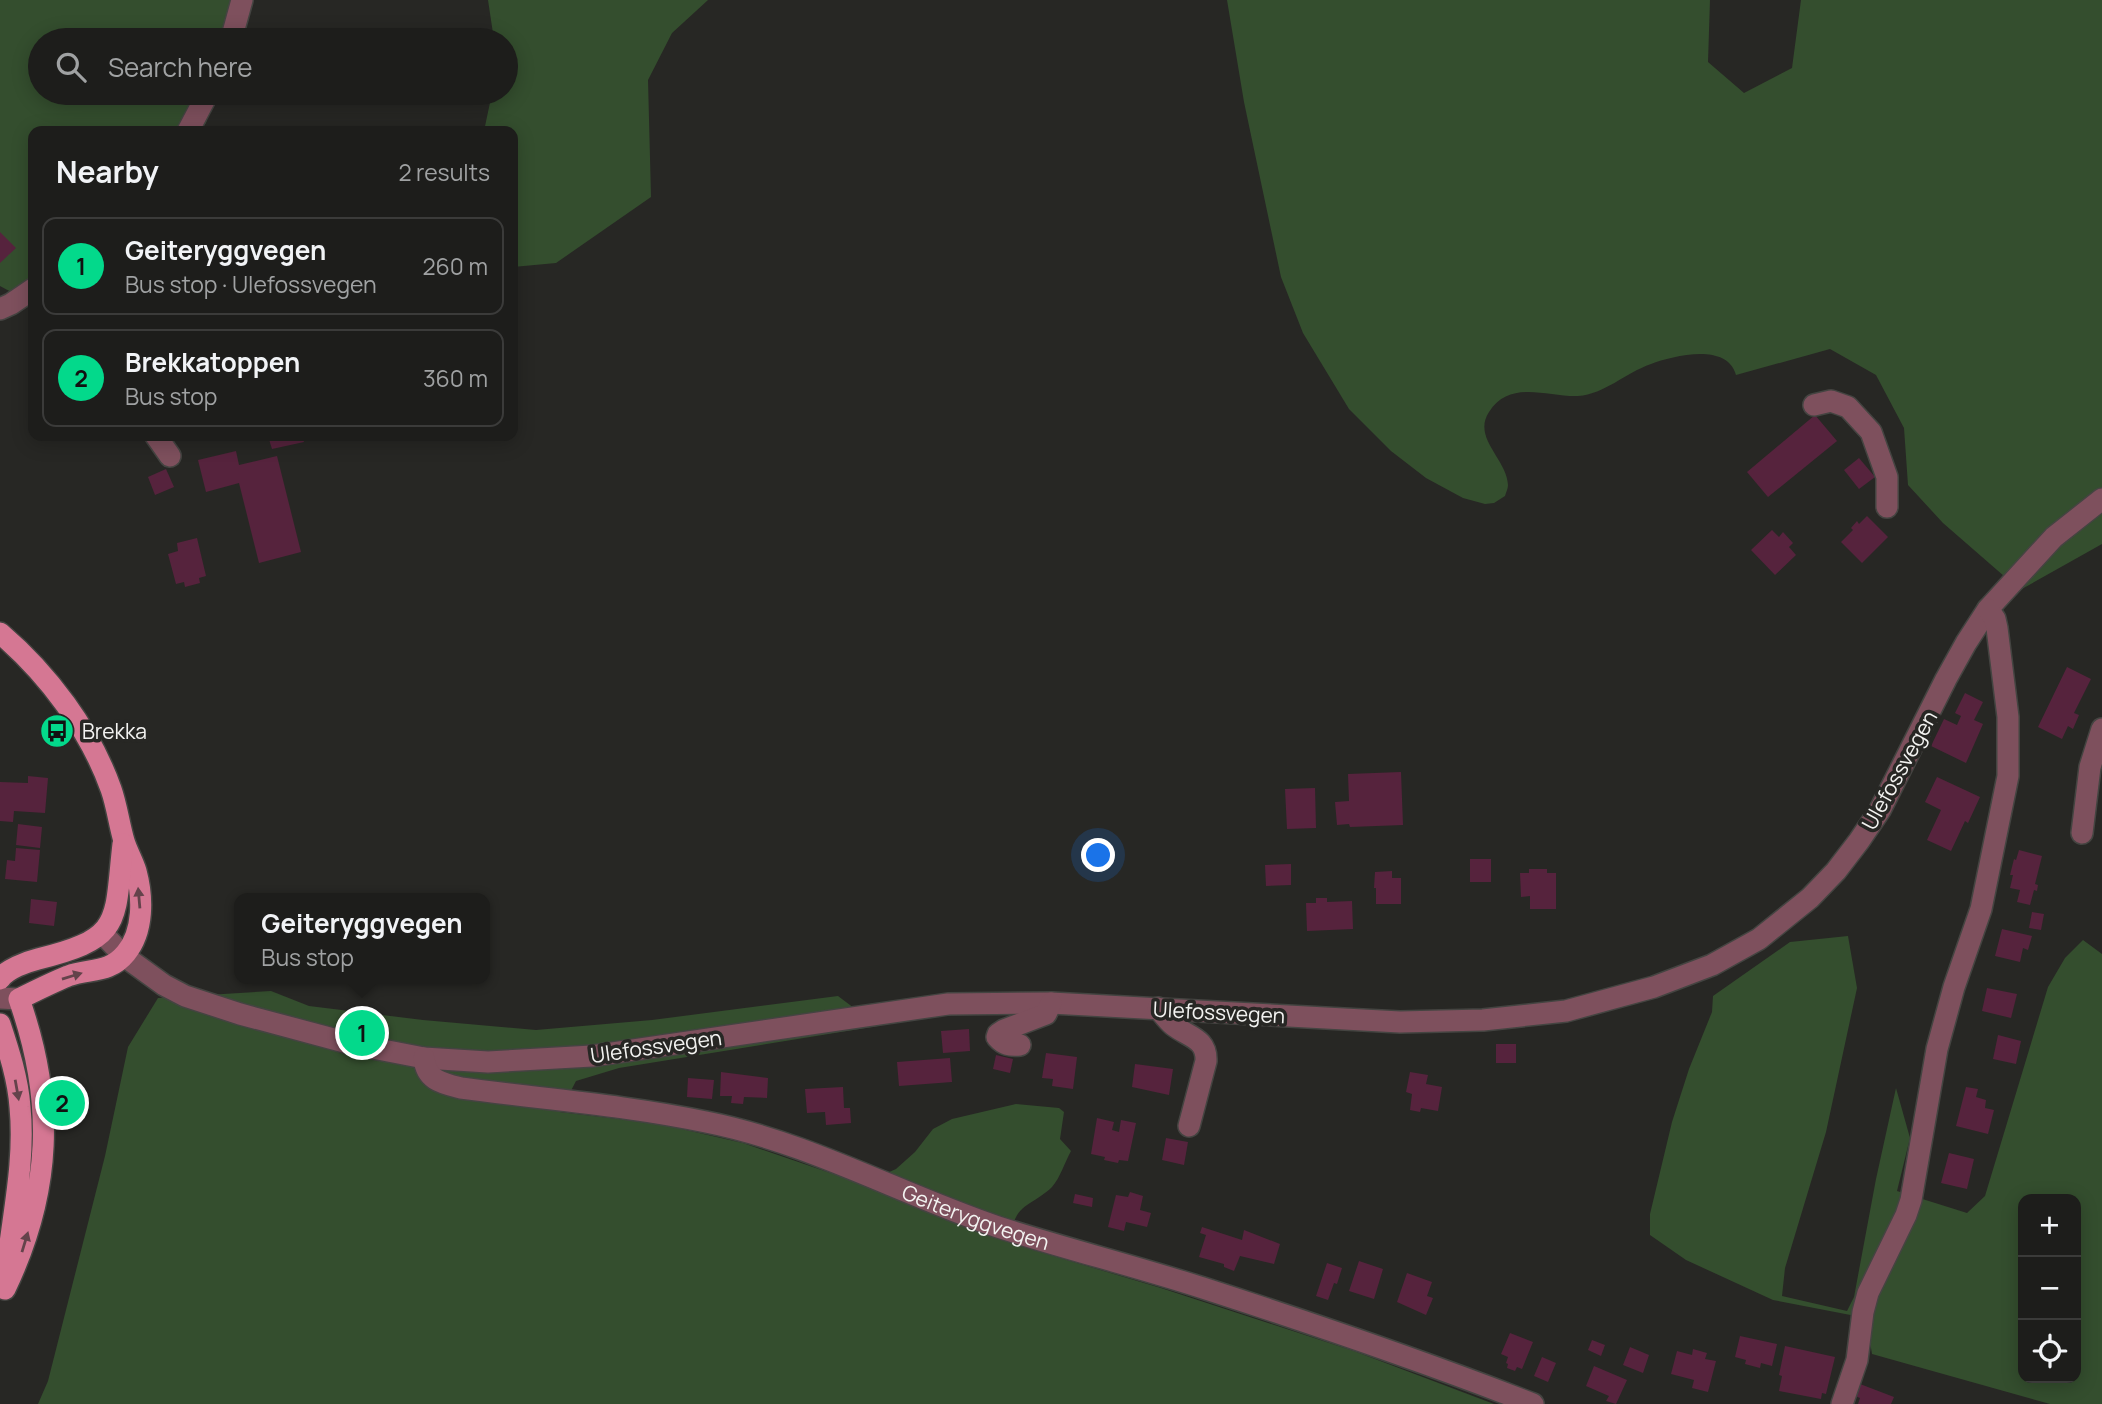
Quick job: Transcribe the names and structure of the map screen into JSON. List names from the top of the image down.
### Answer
{
  "streets": {
    "street": ["Ulefossvegen", "Geiteryggvegen"]
  },
  "crossings": [
    ["Ulefossvegen", "Geiteryggvegen"]
  ],
  "places": {
    "bus stop": ["Brekka"]
  },
  "page": {
    "search": "Search here",
    "heading": ["Nearby", "2 results"],
    "list": [
      {
        "mark": "1",
        "name": "Geiteryggvegen",
        "note": "Bus stop · Ulefossvegen",
        "value": "260 m"
      },
      {
        "mark": "2",
        "name": "Brekkatoppen",
        "note": "Bus stop",
        "value": "360 m"
      }
    ],
    "popup": ["Geiteryggvegen", "Bus stop"],
    "pins": ["1", "2"],
    "map_buttons": ["+", "−"]
  }
}
